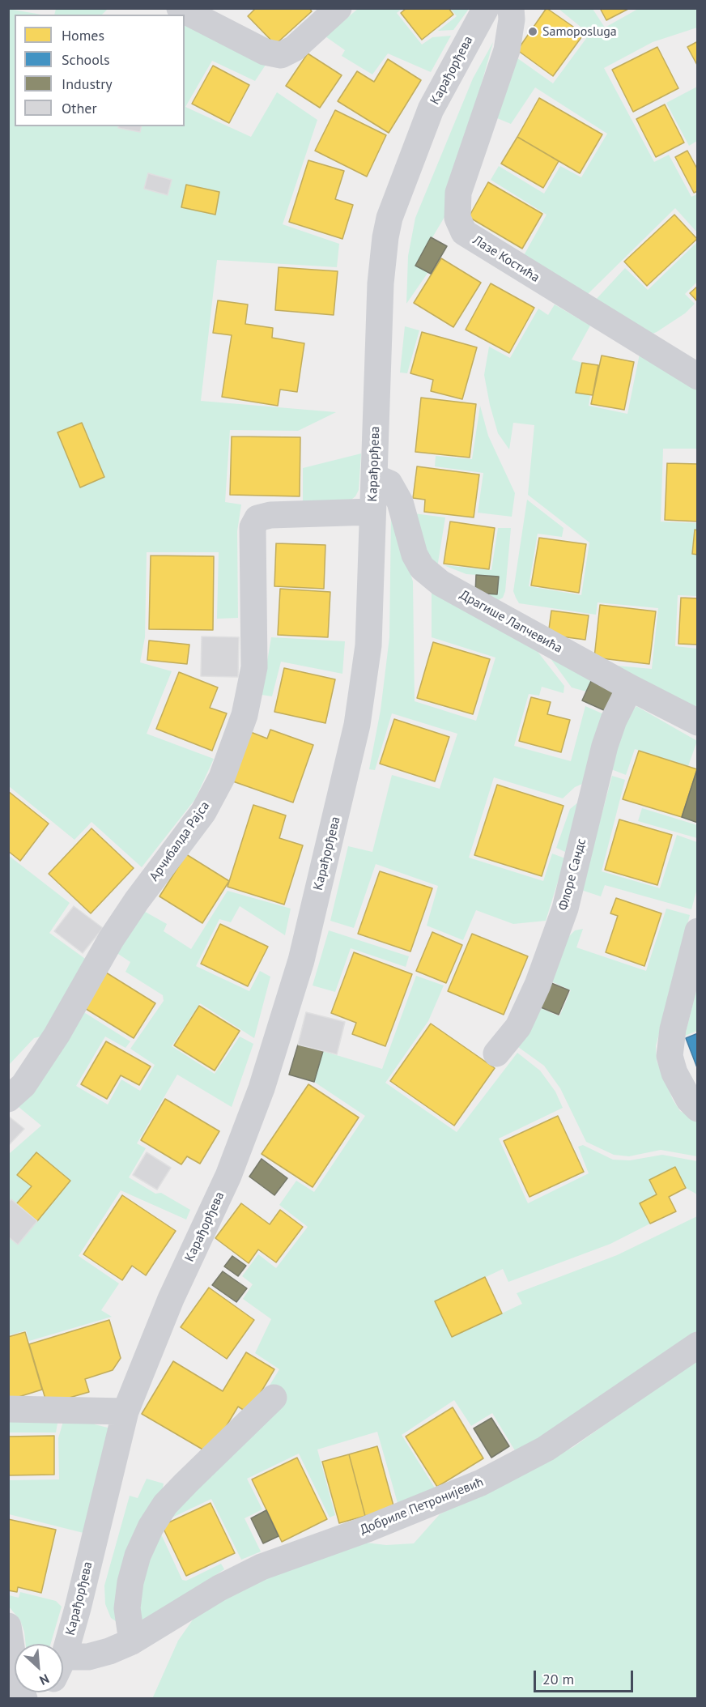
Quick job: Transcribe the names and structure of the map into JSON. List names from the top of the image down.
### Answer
{
  "streets": {
    "street": [
      "Карађорђева",
      "Лазе Костића",
      "Драгише Лапчевића",
      "Арчибалда Рајса",
      "Флоре Сандс",
      "Добриле Петронијевић"
    ]
  },
  "crossings": [
    ["Карађорђева", "Драгише Лапчевића"],
    ["Карађорђева", "Арчибалда Рајса"],
    ["Драгише Лапчевића", "Флоре Сандс"]
  ],
  "places": ["Samoposluga"],
  "legend": [
    "Homes",
    "Schools",
    "Industry",
    "Other"
  ],
  "scale_bar": "20 m",
  "north": "bottom right"
}
